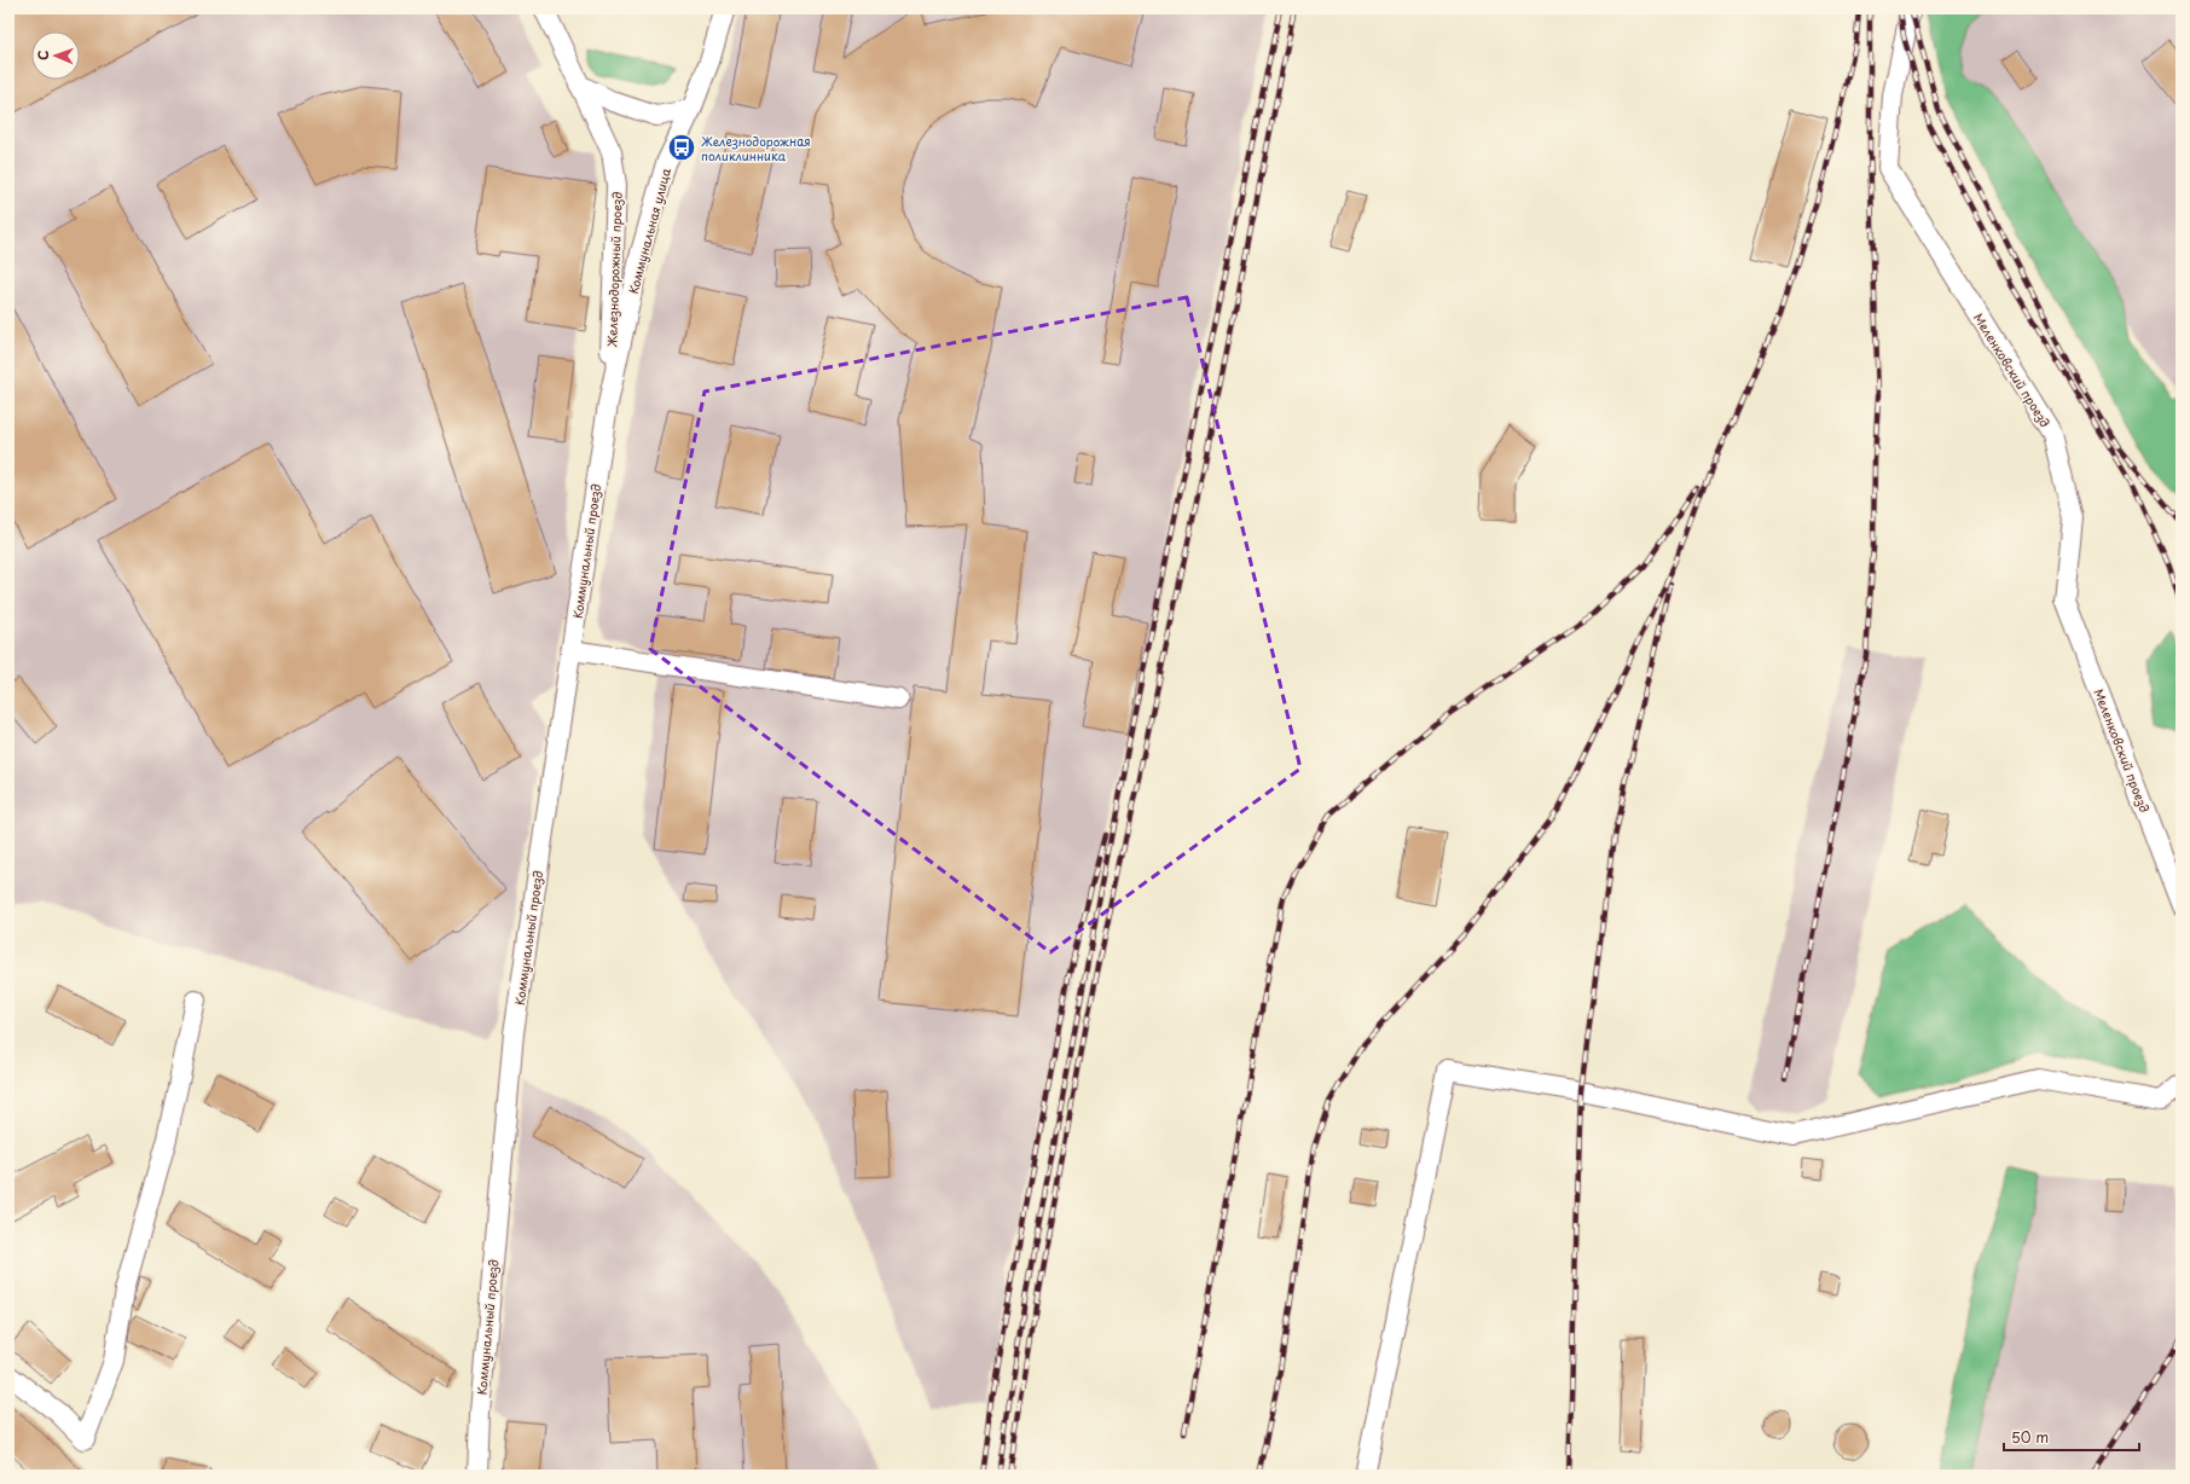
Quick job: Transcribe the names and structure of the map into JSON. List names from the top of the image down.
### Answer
{
  "streets": {
    "street": [
      "Коммунальная улица",
      "Железнодорожный проезд",
      "Меленковский проезд",
      "Коммунальный проезд"
    ]
  },
  "crossings": [
    ["Коммунальная улица", "Железнодорожный проезд"],
    ["Коммунальная улица", "Коммунальный проезд"],
    ["Железнодорожный проезд", "Коммунальный проезд"]
  ],
  "places": {
    "bus stop": ["Железнодорожная поликлинника"]
  },
  "scale_bar": "50 m",
  "north": "left"
}
